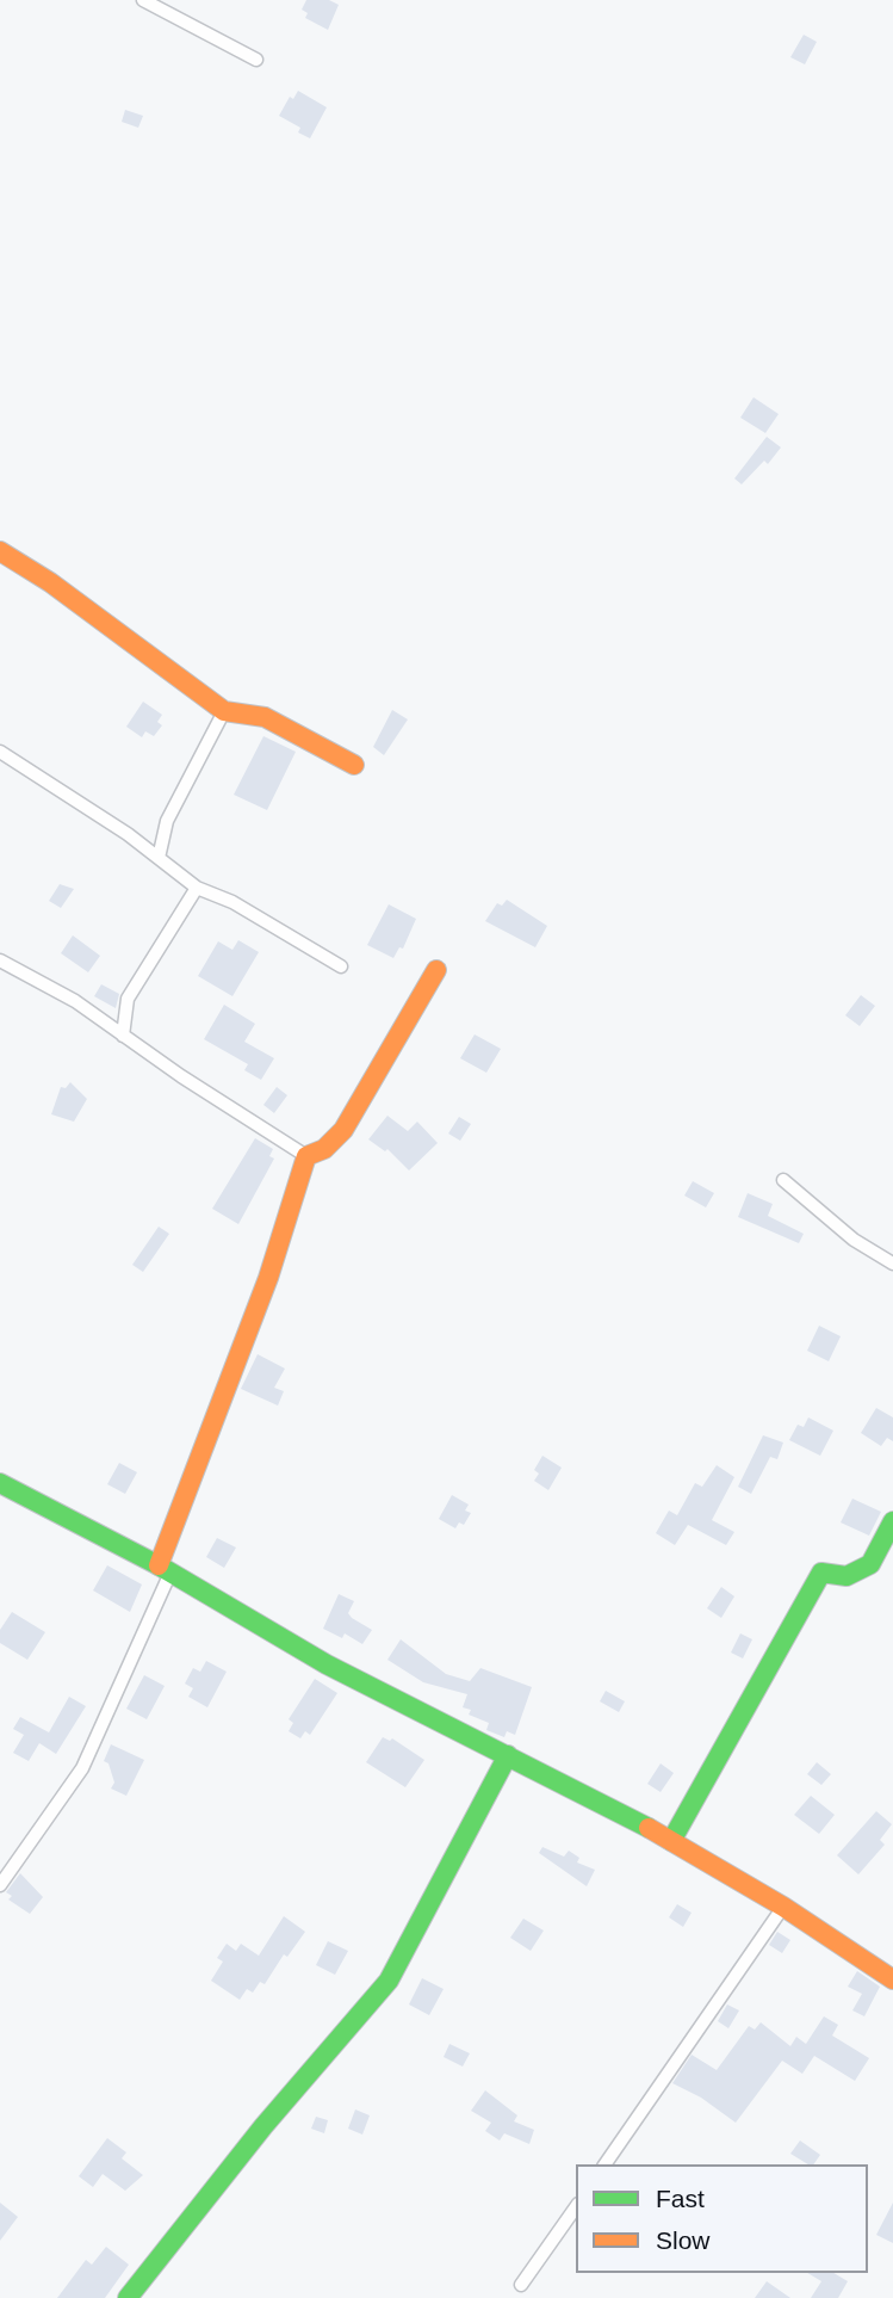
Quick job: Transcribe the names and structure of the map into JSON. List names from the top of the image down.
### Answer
{
  "legend": ["Fast", "Slow"]
}
